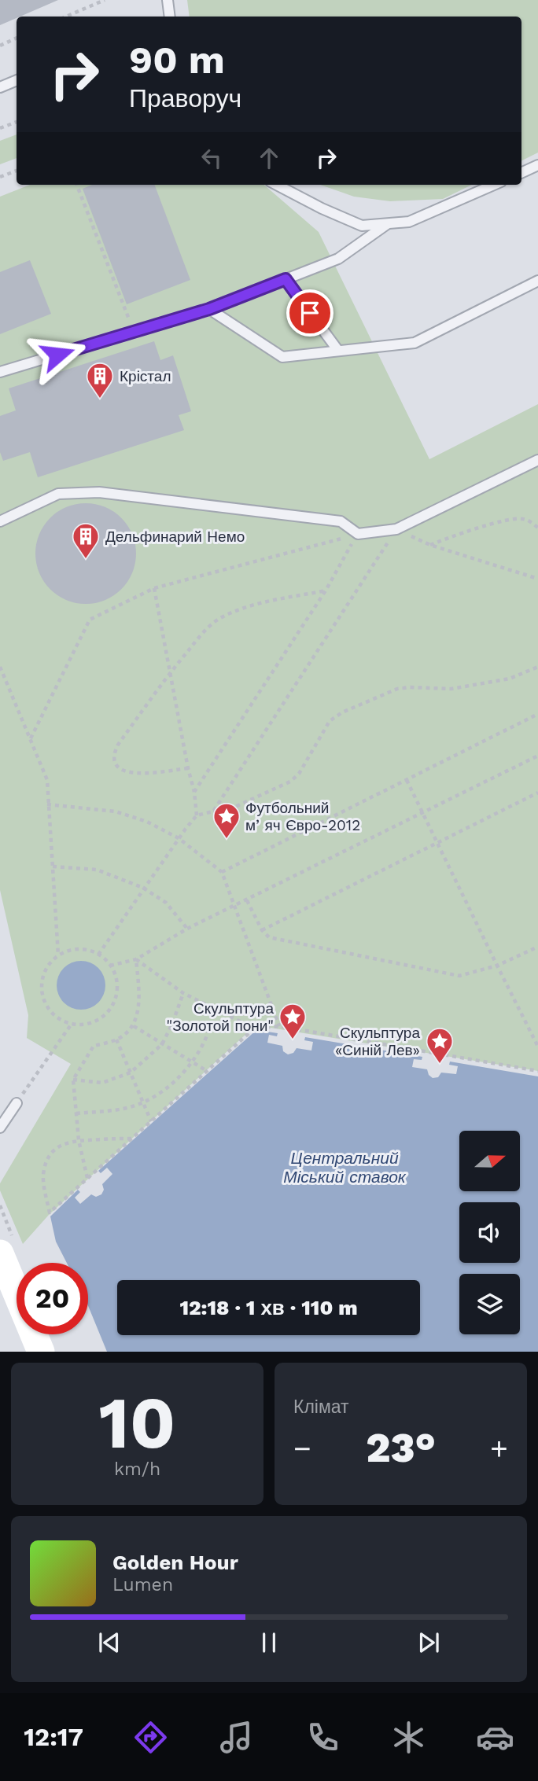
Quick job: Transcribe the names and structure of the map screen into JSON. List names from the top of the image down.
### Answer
{
  "water": ["Центральний Міський ставок"],
  "places": {
    "building": ["Крістал", "Дельфинарий Немо"],
    "place": ["Футбольний мʼяч Євро-2012", "Скульптура \"Золотой пони\"", "Скульптура «Синій Лев»"]
  },
  "north": "right",
  "page": {
    "turn": ["90 m", "Праворуч"],
    "limit": "20",
    "trip": "12:18 · 1 хв · 110 m",
    "tile": [
      ["10", "km/h"],
      "Клімат"
    ],
    "heat": ["−", "23°", "+"],
    "song": ["Golden Hour", "Lumen"],
    "tabs": "12:17"
  }
}
